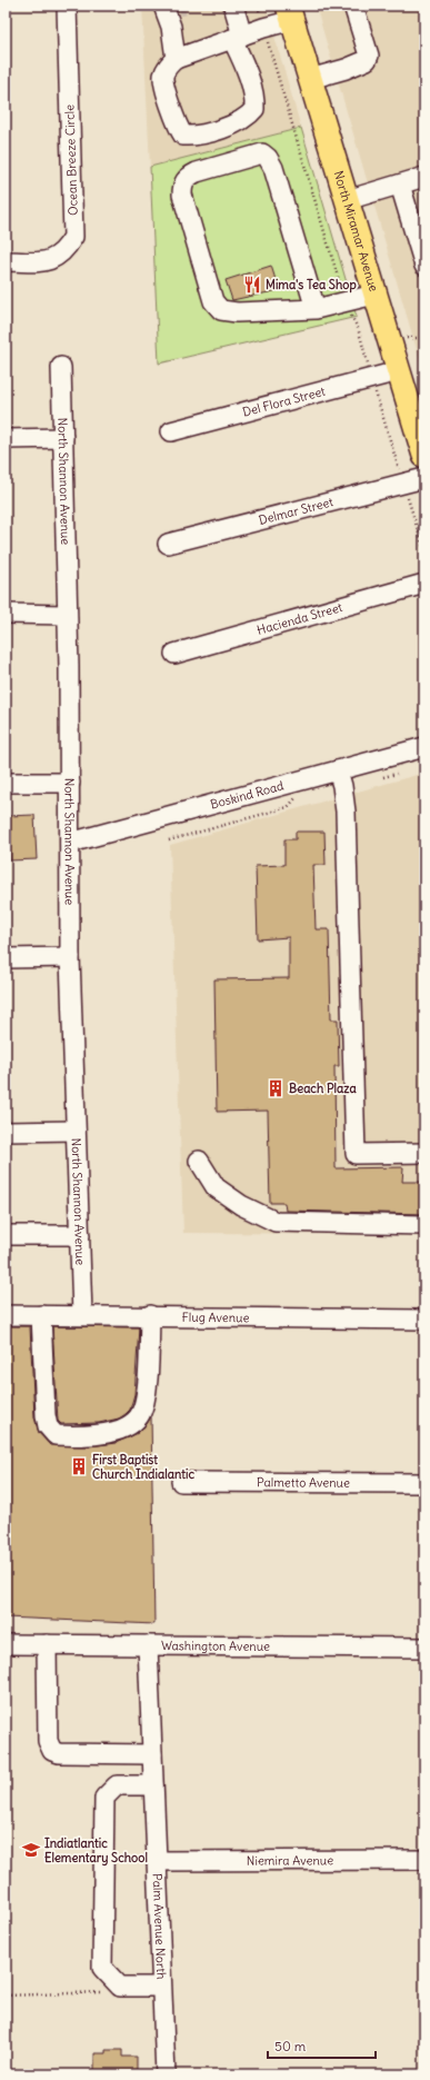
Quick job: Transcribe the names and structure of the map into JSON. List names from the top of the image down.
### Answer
{
  "streets": {
    "main road": ["North Miramar Avenue"],
    "street": [
      "Ocean Breeze Circle",
      "Del Flora Street",
      "North Shannon Avenue",
      "Delmar Street",
      "Hacienda Street",
      "Boskind Road",
      "Flug Avenue",
      "Palmetto Avenue",
      "Washington Avenue",
      "Niemira Avenue",
      "Palm Avenue North"
    ]
  },
  "crossings": [
    ["North Miramar Avenue", "Del Flora Street"],
    ["North Shannon Avenue", "Boskind Road"],
    ["North Shannon Avenue", "Flug Avenue"],
    ["Washington Avenue", "Palm Avenue North"],
    ["Niemira Avenue", "Palm Avenue North"]
  ],
  "places": {
    "restaurant": ["Mima's Tea Shop"],
    "building": ["Beach Plaza", "First Baptist Church Indialantic"],
    "school or university": ["Indiatlantic Elementary School"]
  },
  "scale_bar": "50 m"
}
